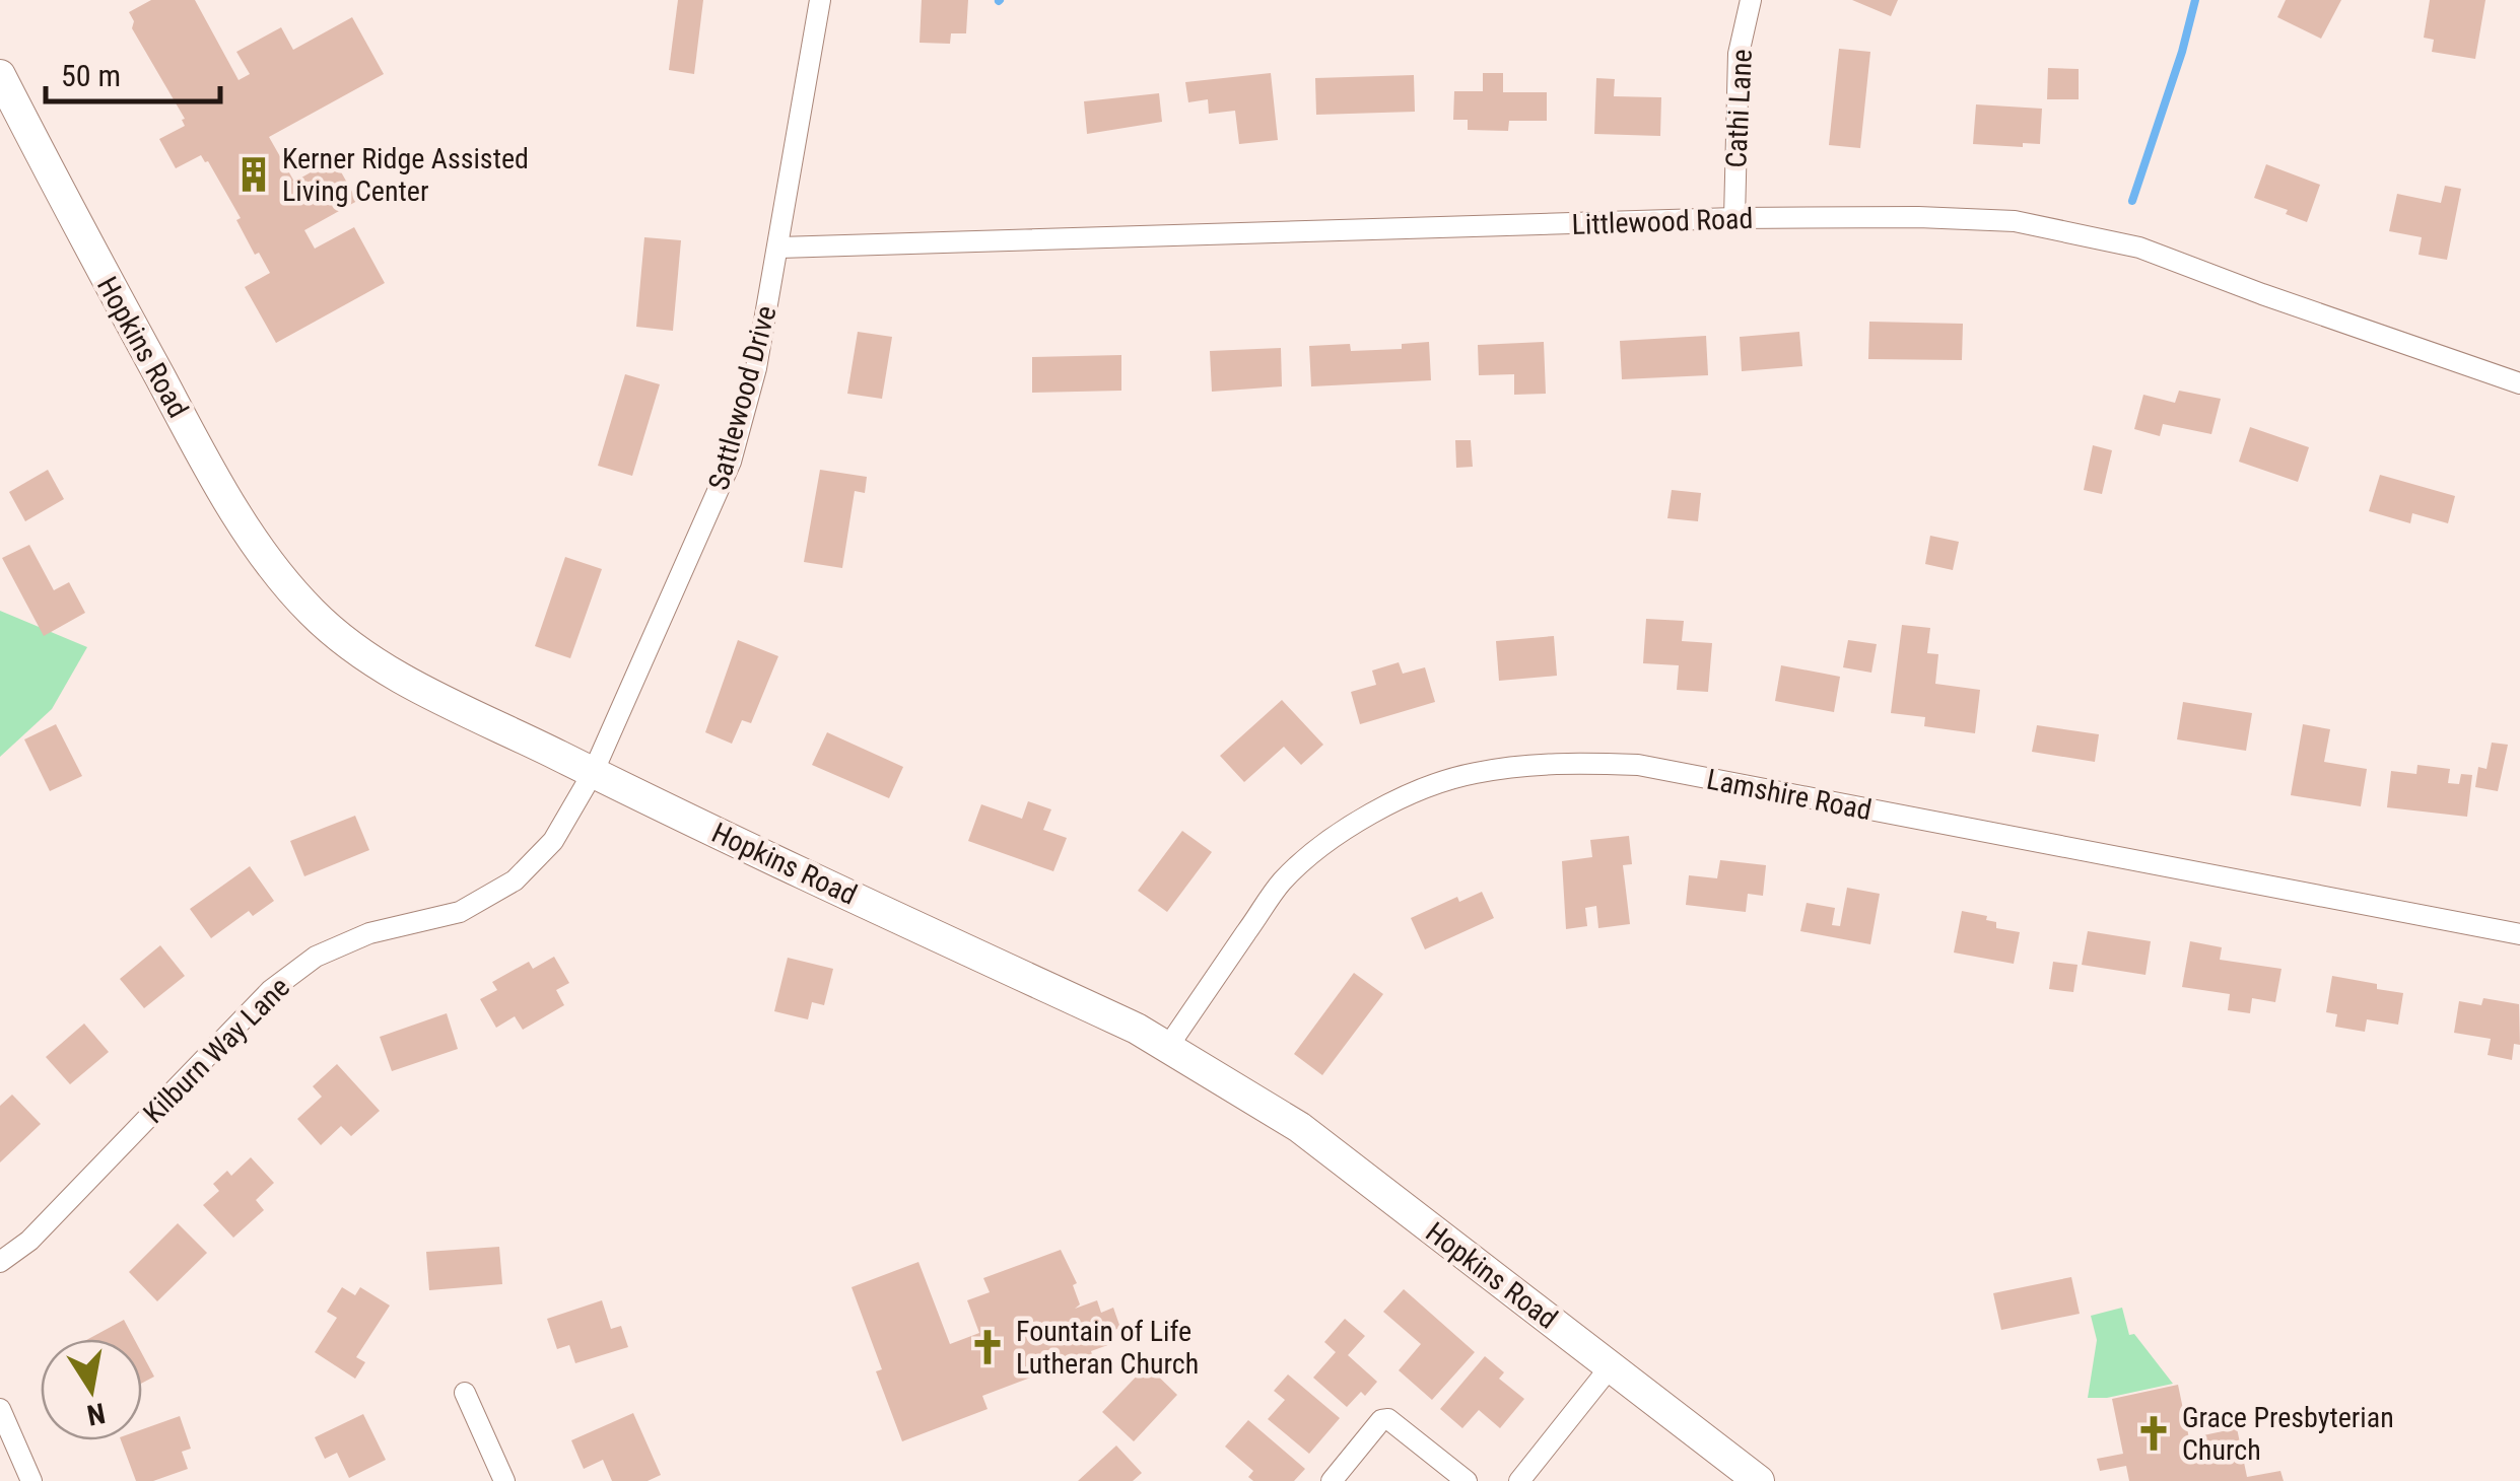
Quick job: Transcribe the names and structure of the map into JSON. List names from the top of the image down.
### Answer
{
  "streets": {
    "main road": ["Hopkins Road"],
    "street": [
      "Cathi Lane",
      "Littlewood Road",
      "Sattlewood Drive",
      "Lamshire Road",
      "Kilburn Way Lane"
    ]
  },
  "crossings": [
    ["Cathi Lane", "Littlewood Road"],
    ["Littlewood Road", "Sattlewood Drive"],
    ["Hopkins Road", "Sattlewood Drive"],
    ["Hopkins Road", "Lamshire Road"],
    ["Hopkins Road", "Kilburn Way Lane"],
    ["Sattlewood Drive", "Kilburn Way Lane"]
  ],
  "places": {
    "building": ["Kerner Ridge Assisted Living Center"],
    "church": ["Fountain of Life Lutheran Church", "Grace Presbyterian Church"]
  },
  "scale_bar": "50 m",
  "north": "bottom"
}
